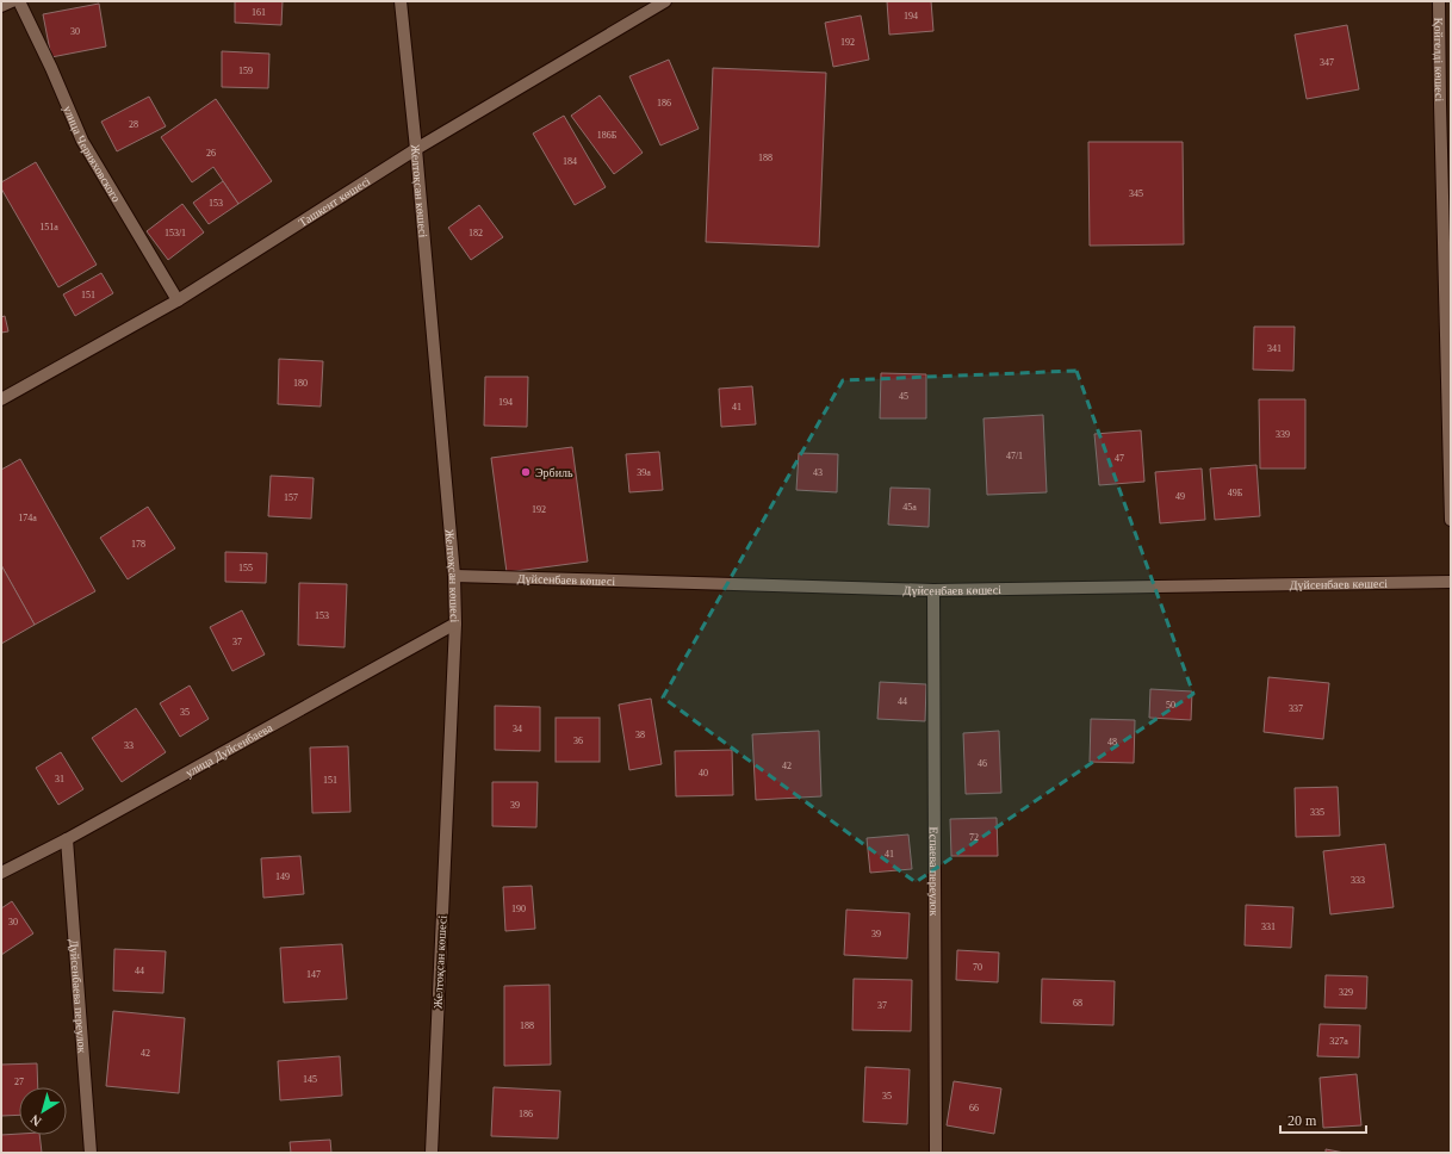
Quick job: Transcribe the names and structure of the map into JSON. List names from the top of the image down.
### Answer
{
  "streets": {
    "street": [
      "Қойгелді көшесі",
      "улица Черняховского",
      "Желтоқсан көшесі",
      "Ташкент көшесі",
      "Дүйсенбаев көшесі",
      "улица Дуйсенбаева",
      "Еспаева переулок",
      "Дуйсенбаева переулок"
    ]
  },
  "crossings": [
    ["улица Черняховского", "Ташкент көшесі"],
    ["Желтоқсан көшесі", "Ташкент көшесі"],
    ["Желтоқсан көшесі", "Дүйсенбаев көшесі"],
    ["Желтоқсан көшесі", "улица Дуйсенбаева"],
    ["Дүйсенбаев көшесі", "Еспаева переулок"],
    ["улица Дуйсенбаева", "Дуйсенбаева переулок"]
  ],
  "places": ["Эрбиль"],
  "house_numbers": [
    "161",
    "194",
    "30",
    "192",
    "347",
    "159",
    "186",
    "28",
    "186Б",
    "26",
    "188",
    "184",
    "345",
    "153",
    "151а",
    "153/1",
    "182",
    "151",
    "341",
    "180",
    "45",
    "194",
    "41",
    "339",
    "47/1",
    "47",
    "39а",
    "43",
    "49Б",
    "49",
    "157",
    "45а",
    "192",
    "174а",
    "178",
    "155",
    "153",
    "37",
    "44",
    "50",
    "337",
    "35",
    "34",
    "38",
    "36",
    "48",
    "33",
    "46",
    "42",
    "40",
    "31",
    "151",
    "39",
    "335",
    "72",
    "41",
    "149",
    "333",
    "190",
    "30",
    "331",
    "39",
    "70",
    "44",
    "147",
    "329",
    "68",
    "37",
    "188",
    "327а",
    "42",
    "145",
    "27",
    "35",
    "66",
    "186"
  ],
  "scale_bar": "20 m",
  "north": "bottom left"
}
